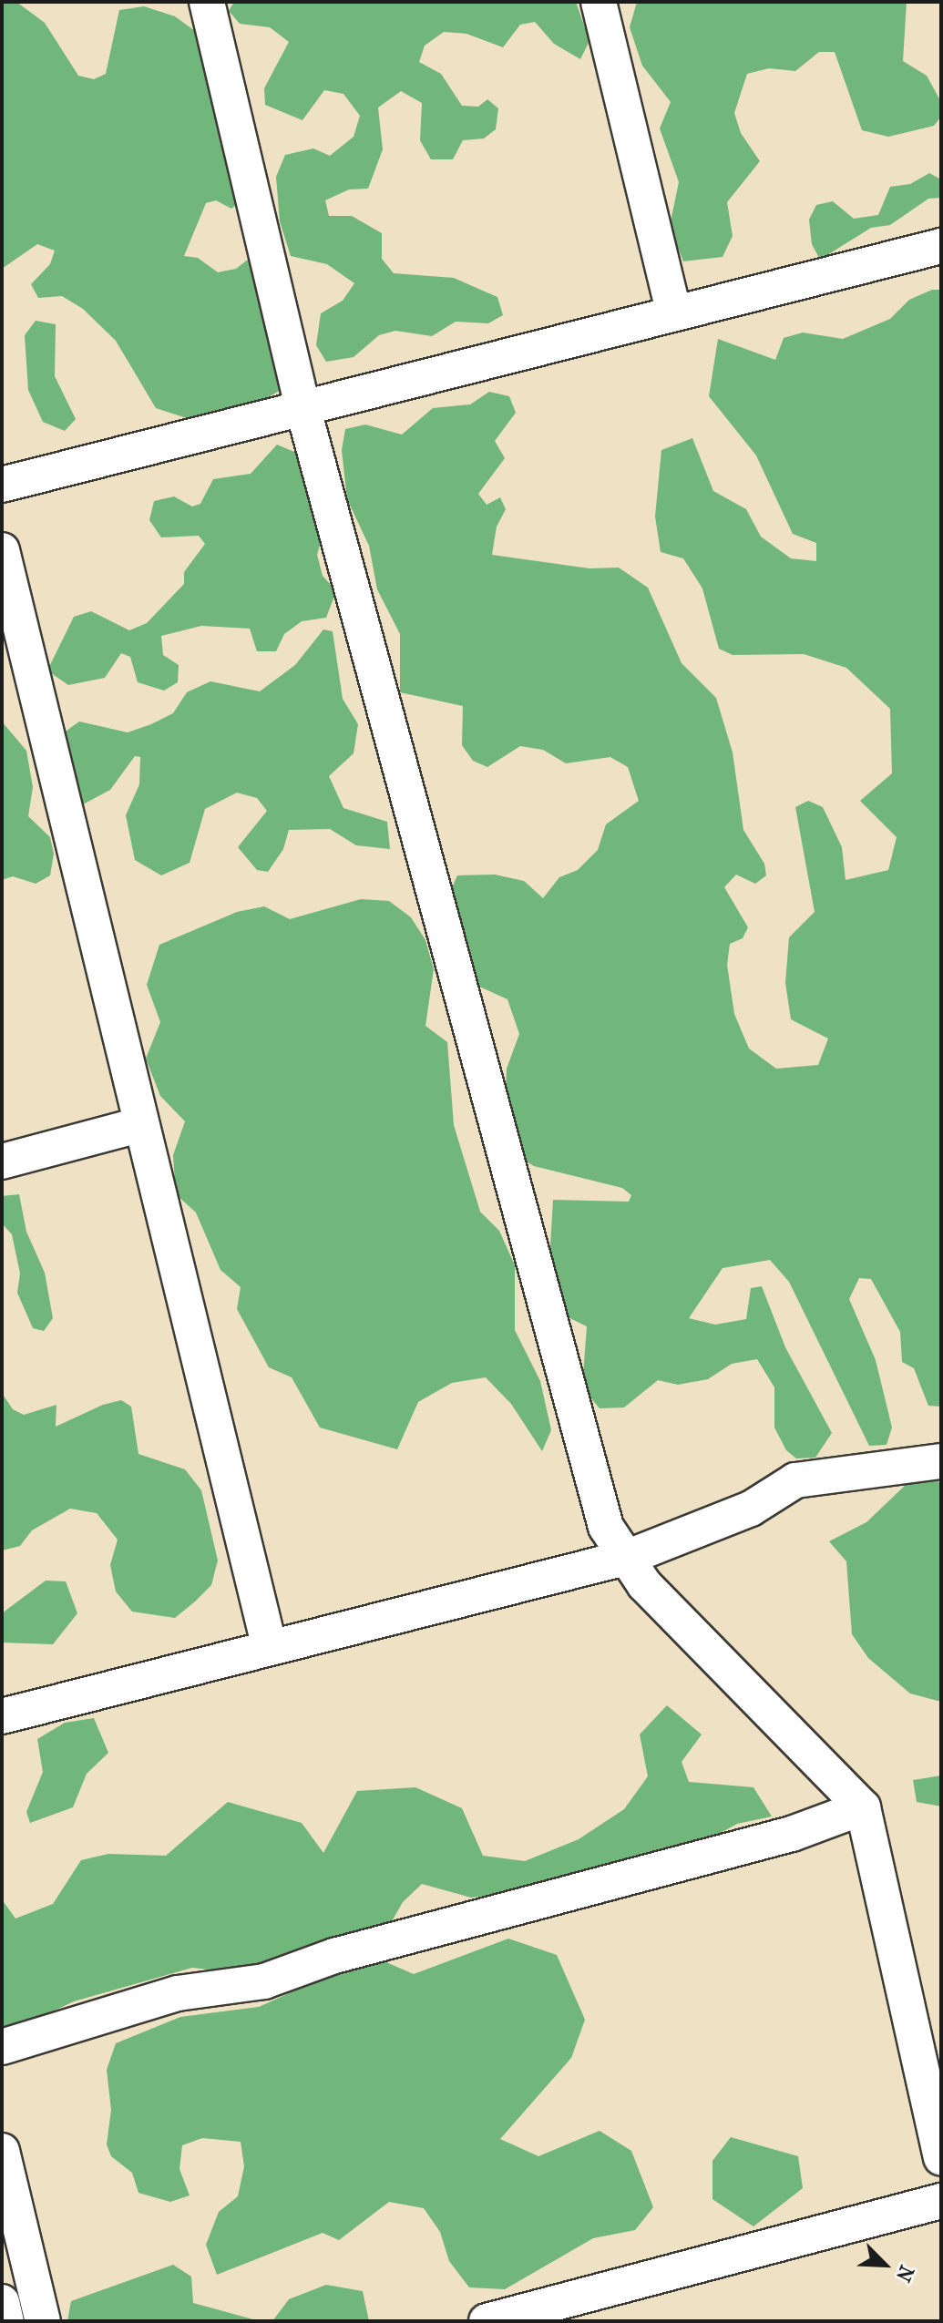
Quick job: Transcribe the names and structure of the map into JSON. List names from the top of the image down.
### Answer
{
  "north": "bottom right"
}
